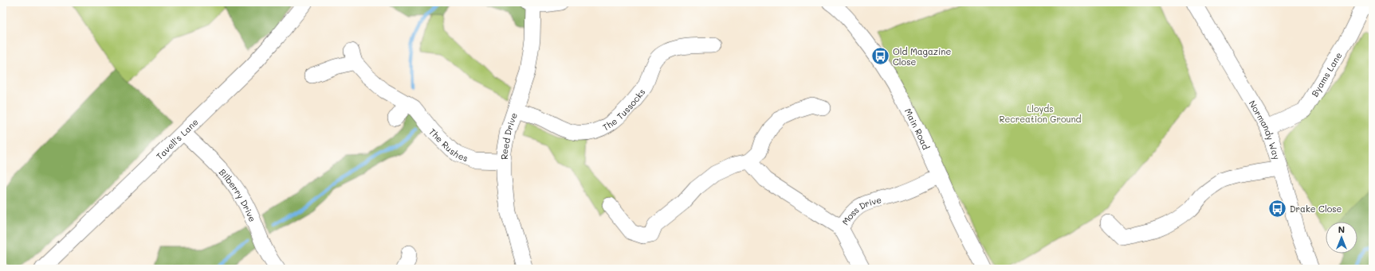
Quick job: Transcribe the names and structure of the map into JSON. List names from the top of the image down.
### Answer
{
  "streets": {
    "street": [
      "Byams Lane",
      "The Tussocks",
      "Main Road",
      "Normandy Way",
      "Reed Drive",
      "Tavell's Lane",
      "The Rushes",
      "Bilberry Drive",
      "Moss Drive"
    ]
  },
  "crossings": [
    ["Byams Lane", "Normandy Way"],
    ["The Tussocks", "Reed Drive"],
    ["Main Road", "Moss Drive"],
    ["Reed Drive", "The Rushes"],
    ["Tavell's Lane", "Bilberry Drive"]
  ],
  "parks": ["Lloyds Recreation Ground"],
  "places": {
    "bus stop": ["Old Magazine Close", "Drake Close"]
  },
  "north": "top"
}
